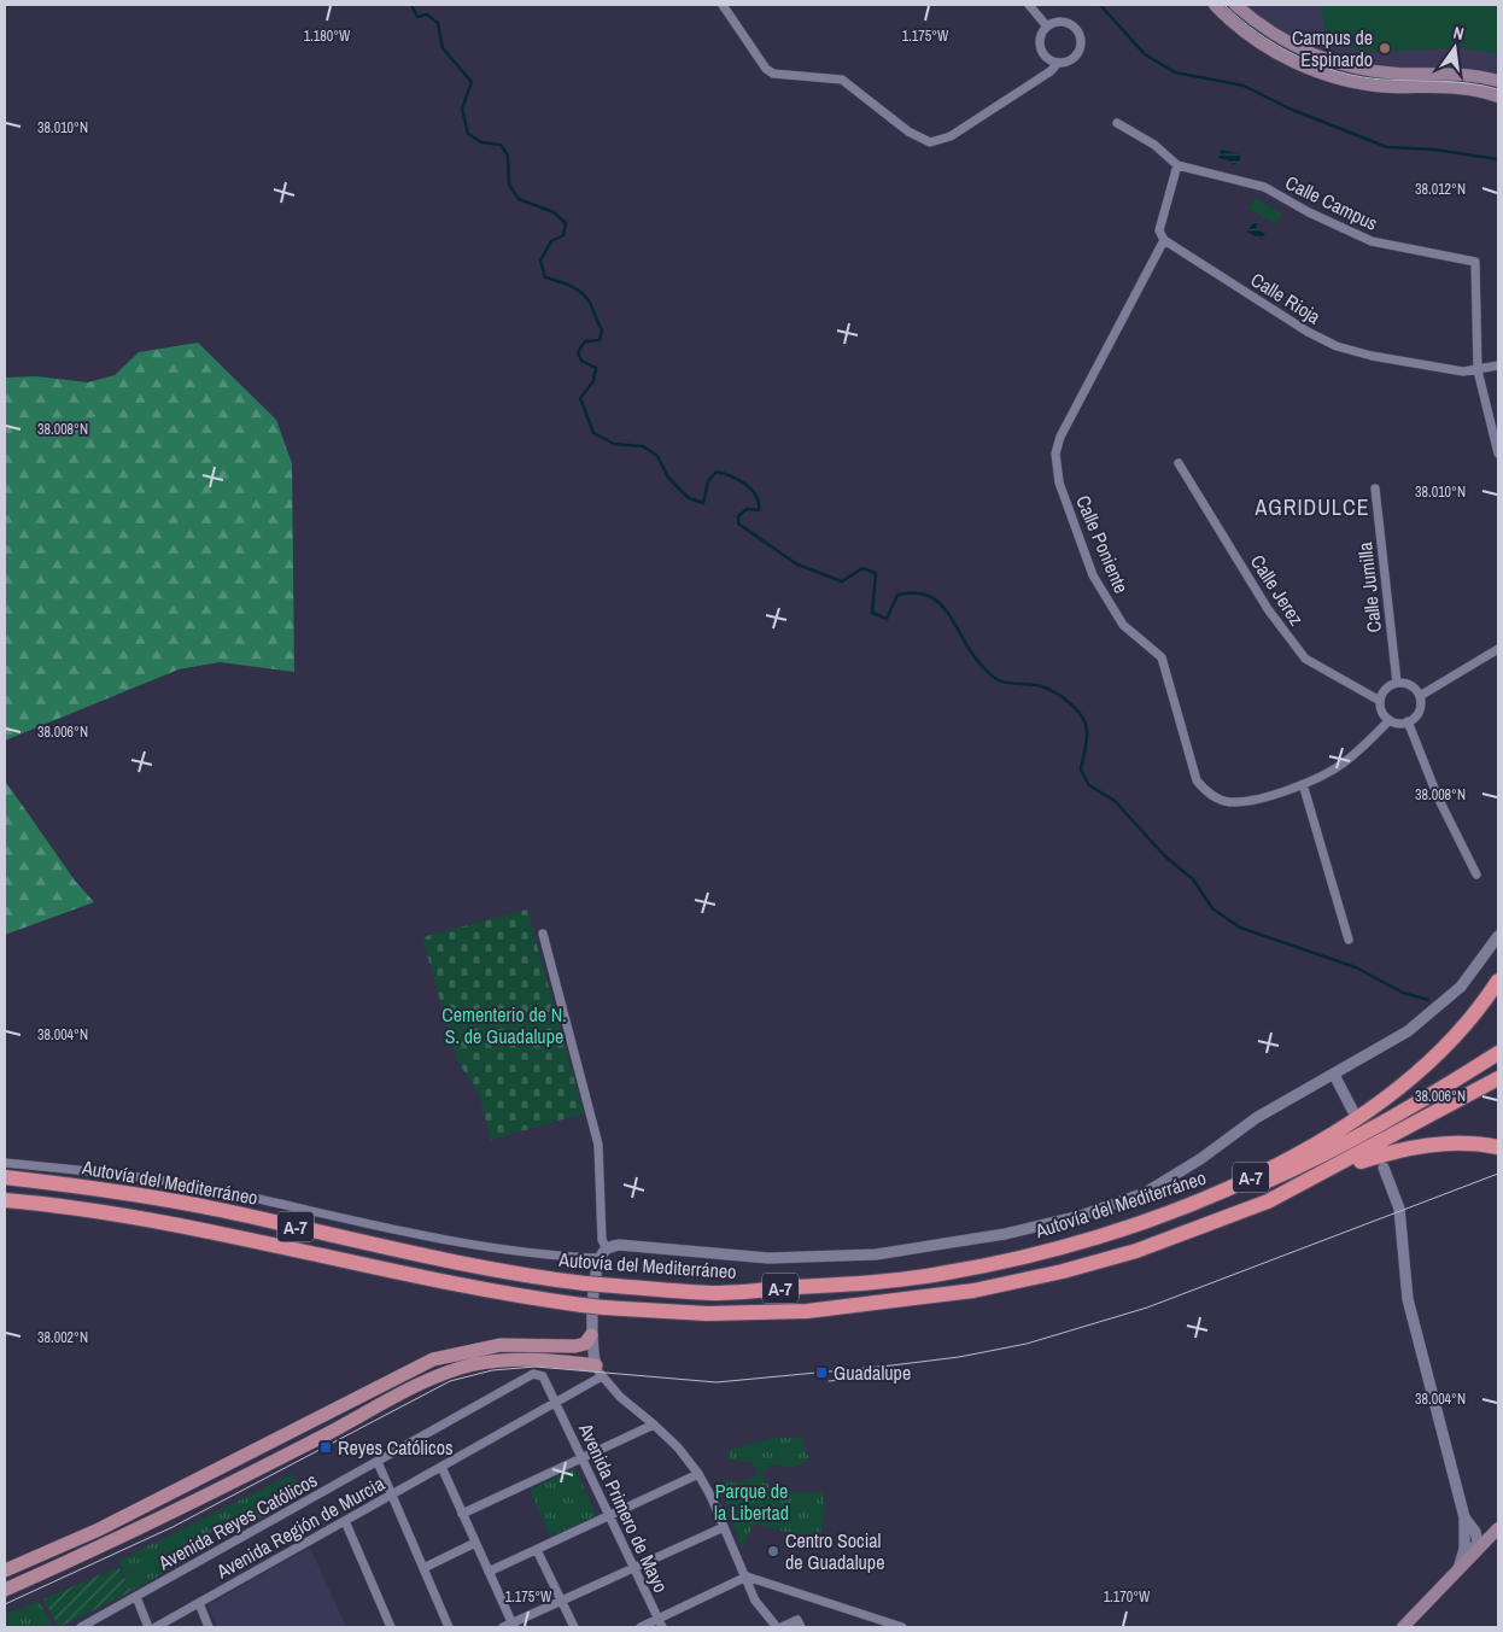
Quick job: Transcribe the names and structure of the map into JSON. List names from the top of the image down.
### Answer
{
  "streets": {
    "highway": ["A-7", "Autovía del Mediterráneo"],
    "street": [
      "Calle Campus",
      "Calle Rioja",
      "Calle Poniente",
      "Calle Jumilla",
      "Calle Jerez",
      "Avenida Primero de Mayo",
      "Avenida Reyes Católicos",
      "Avenida Región de Murcia"
    ]
  },
  "crossings": [
    ["Calle Campus", "Calle Rioja"],
    ["Calle Rioja", "Calle Poniente"],
    ["Calle Poniente", "Calle Jumilla"],
    ["Calle Poniente", "Calle Jerez"],
    ["Calle Jumilla", "Calle Jerez"],
    ["Avenida Primero de Mayo", "Avenida Reyes Católicos"],
    ["Avenida Primero de Mayo", "Avenida Región de Murcia"],
    ["Avenida Reyes Católicos", "Avenida Región de Murcia"]
  ],
  "districts": ["AGRIDULCE"],
  "parks": ["Cementerio de N. S. de Guadalupe", "Parque de la Libertad"],
  "places": {
    "other": ["Campus de Espinardo", "Centro Social de Guadalupe"],
    "transit": ["Guadalupe", "Reyes Católicos"]
  },
  "north": "top",
  "coordinates": [
    "1.180°W",
    "1.175°W",
    "38.010°N",
    "38.012°N",
    "38.008°N",
    "38.006°N",
    "38.004°N",
    "38.002°N",
    "1.170°W"
  ]
}
